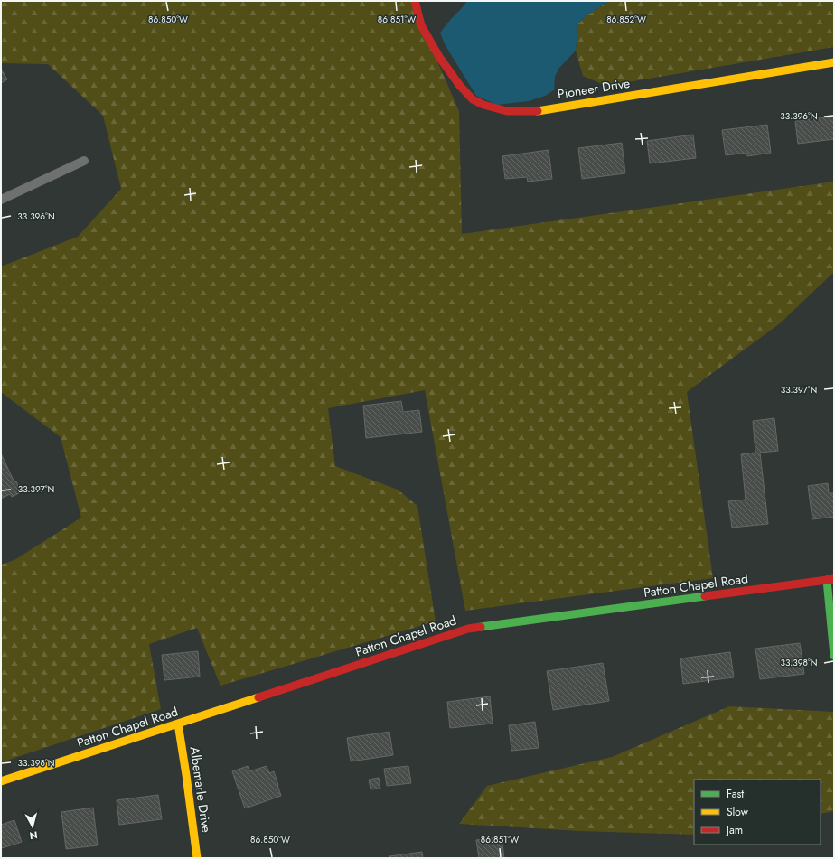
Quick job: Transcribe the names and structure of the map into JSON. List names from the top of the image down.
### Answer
{
  "streets": {
    "street": ["Pioneer Drive", "Patton Chapel Road", "Albemarle Drive"]
  },
  "crossings": [
    ["Patton Chapel Road", "Albemarle Drive"]
  ],
  "legend": ["Fast", "Slow", "Jam"],
  "north": "bottom",
  "coordinates": [
    "86.850°W",
    "86.851°W",
    "86.852°W",
    "33.396°N",
    "33.397°N",
    "33.398°N"
  ]
}
